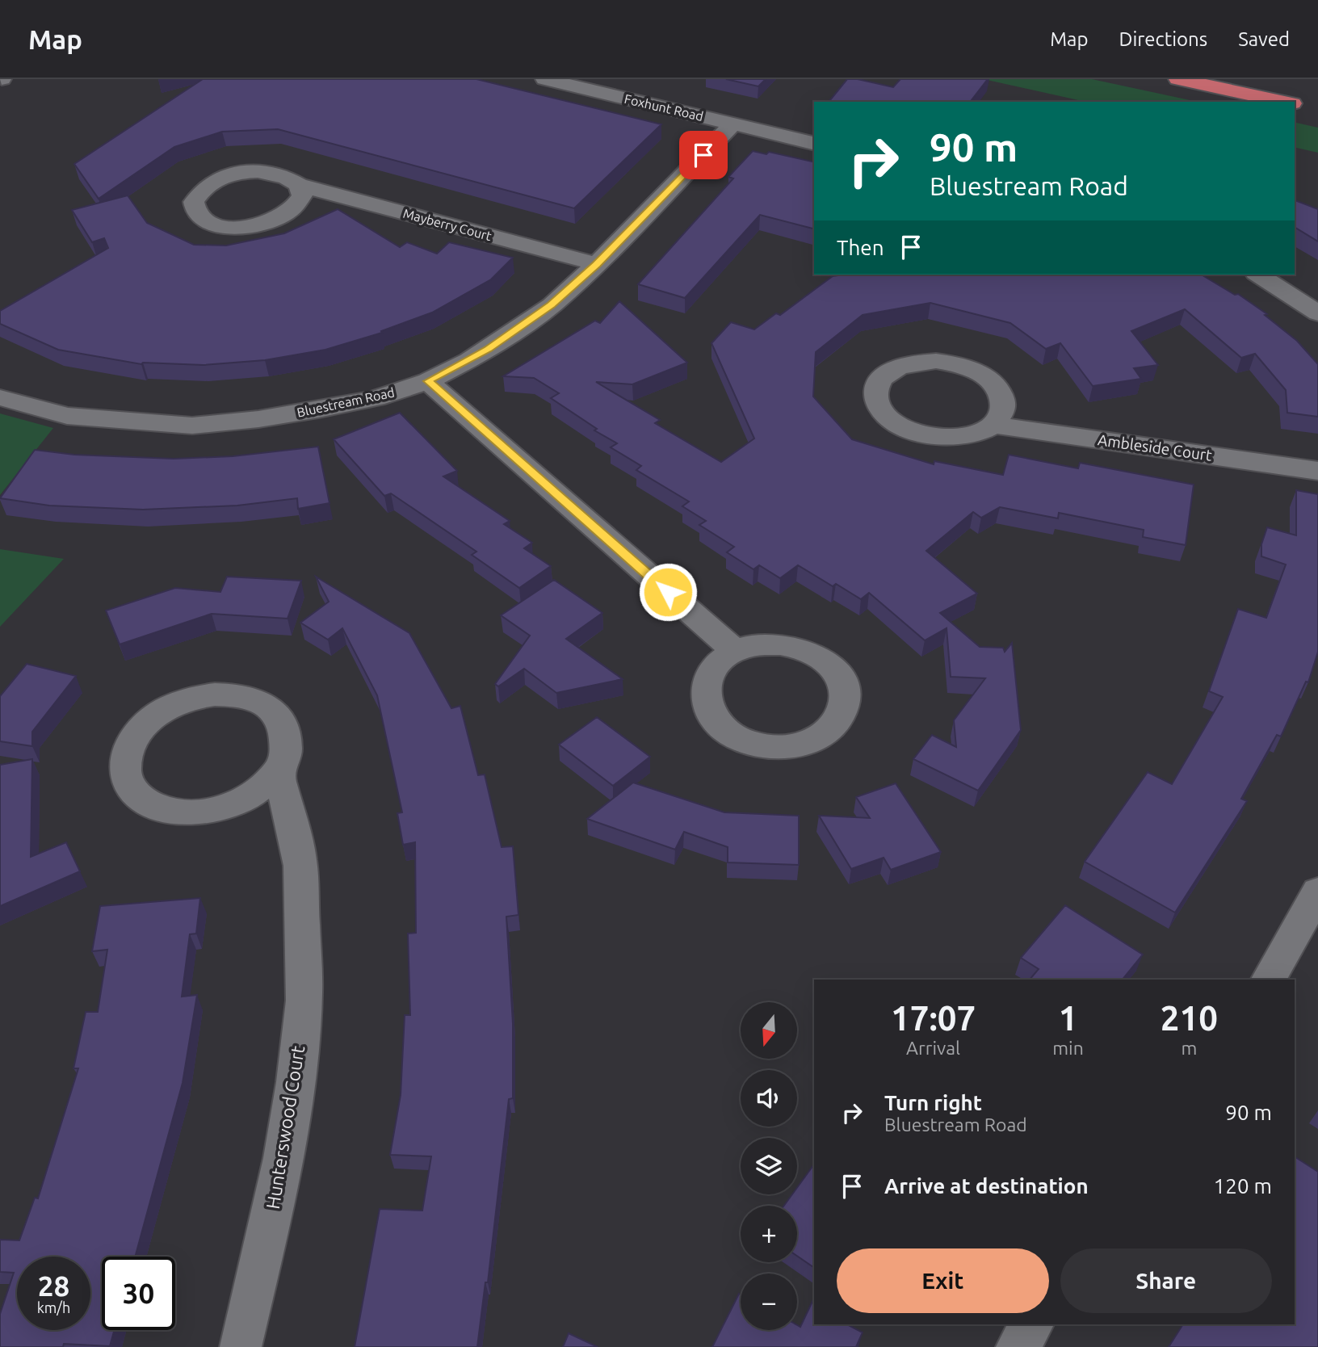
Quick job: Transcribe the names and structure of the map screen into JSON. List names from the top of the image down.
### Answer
{
  "streets": {
    "street": [
      "Foxhunt Road",
      "Mayberry Court",
      "Bluestream Road",
      "Ambleside Court",
      "Hunterswood Court"
    ]
  },
  "crossings": [
    ["Foxhunt Road", "Bluestream Road"],
    ["Mayberry Court", "Bluestream Road"]
  ],
  "north": "bottom",
  "page": {
    "header": "Map",
    "nav": ["Map", "Directions", "Saved"],
    "turn": ["90 m", "Bluestream Road"],
    "then": "Then",
    "eta": [
      "17:07",
      "Arrival",
      "1",
      "min",
      "210",
      "m"
    ],
    "map_buttons": ["+", "−"],
    "list": [
      {
        "name": "Turn right",
        "note": "Bluestream Road",
        "value": "90 m"
      },
      {
        "name": "Arrive at destination",
        "value": "120 m"
      }
    ],
    "buttons": ["Exit", "Share"],
    "speed": "28 km/h",
    "limit": "30"
  }
}
